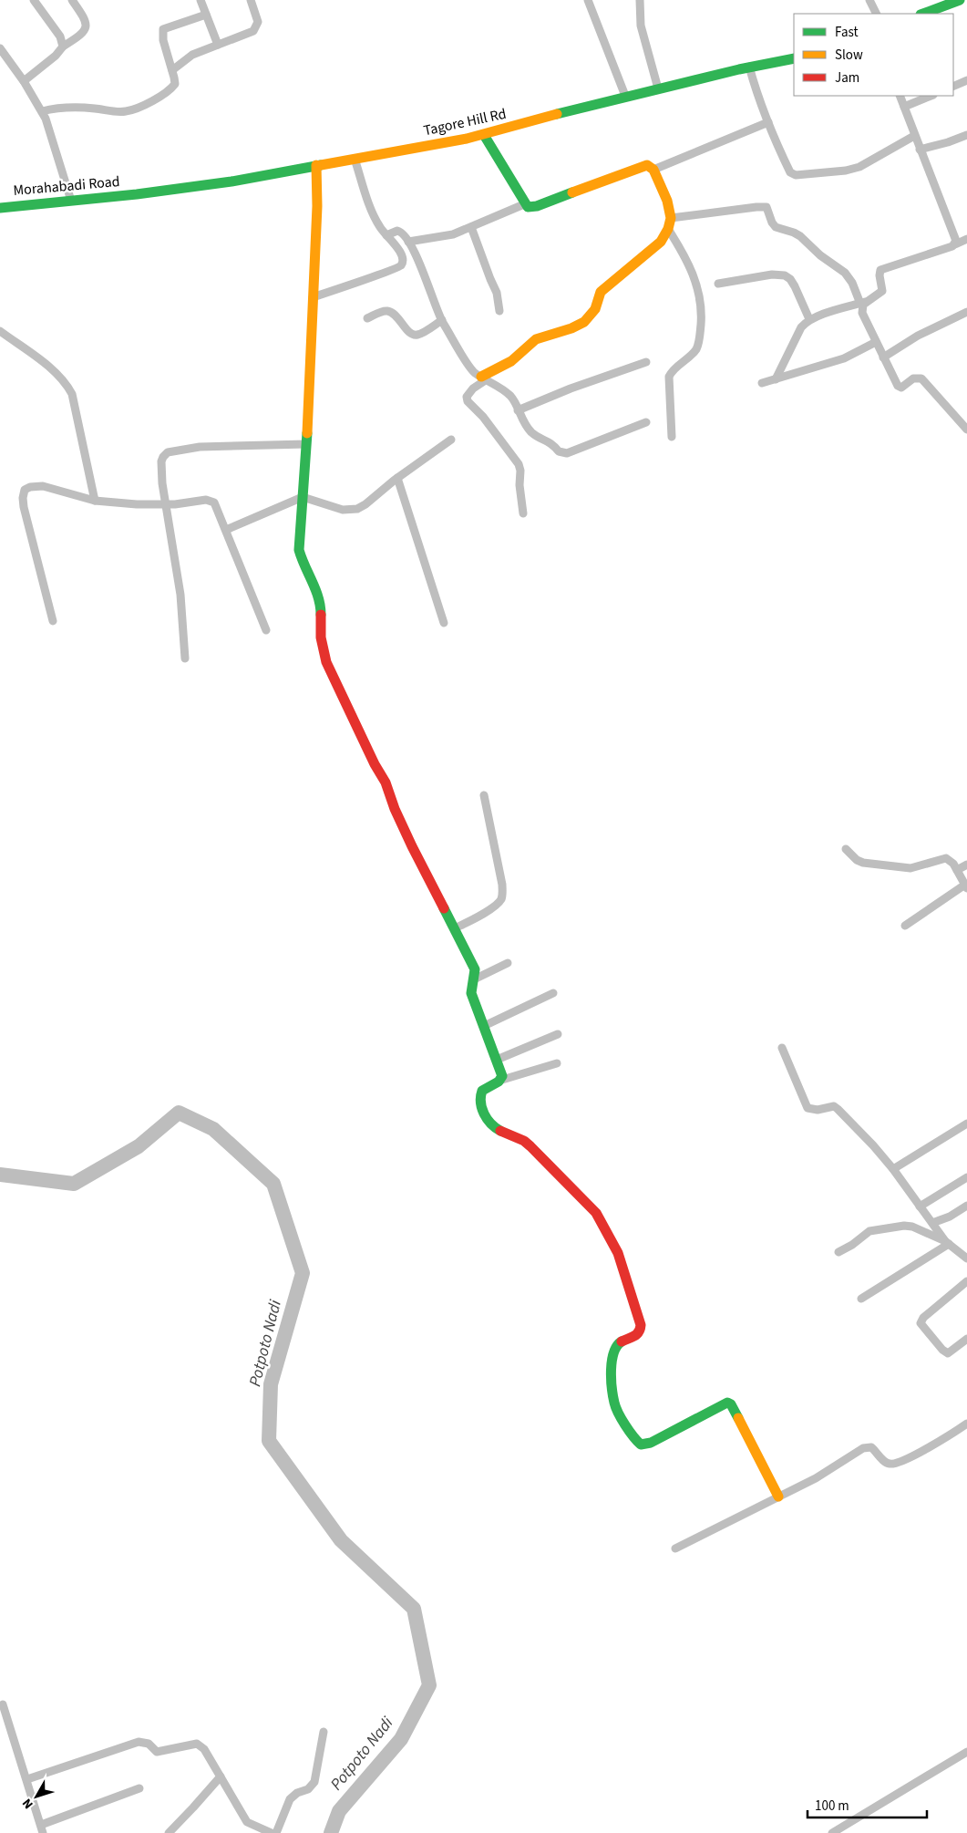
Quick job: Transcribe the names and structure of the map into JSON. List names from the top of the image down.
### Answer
{
  "streets": {
    "street": ["Tagore Hill Rd", "Morahabadi Road"]
  },
  "crossings": [
    ["Tagore Hill Rd", "Morahabadi Road"]
  ],
  "water": ["Potpoto Nadi"],
  "legend": ["Fast", "Slow", "Jam"],
  "scale_bar": "100 m",
  "north": "bottom left"
}
